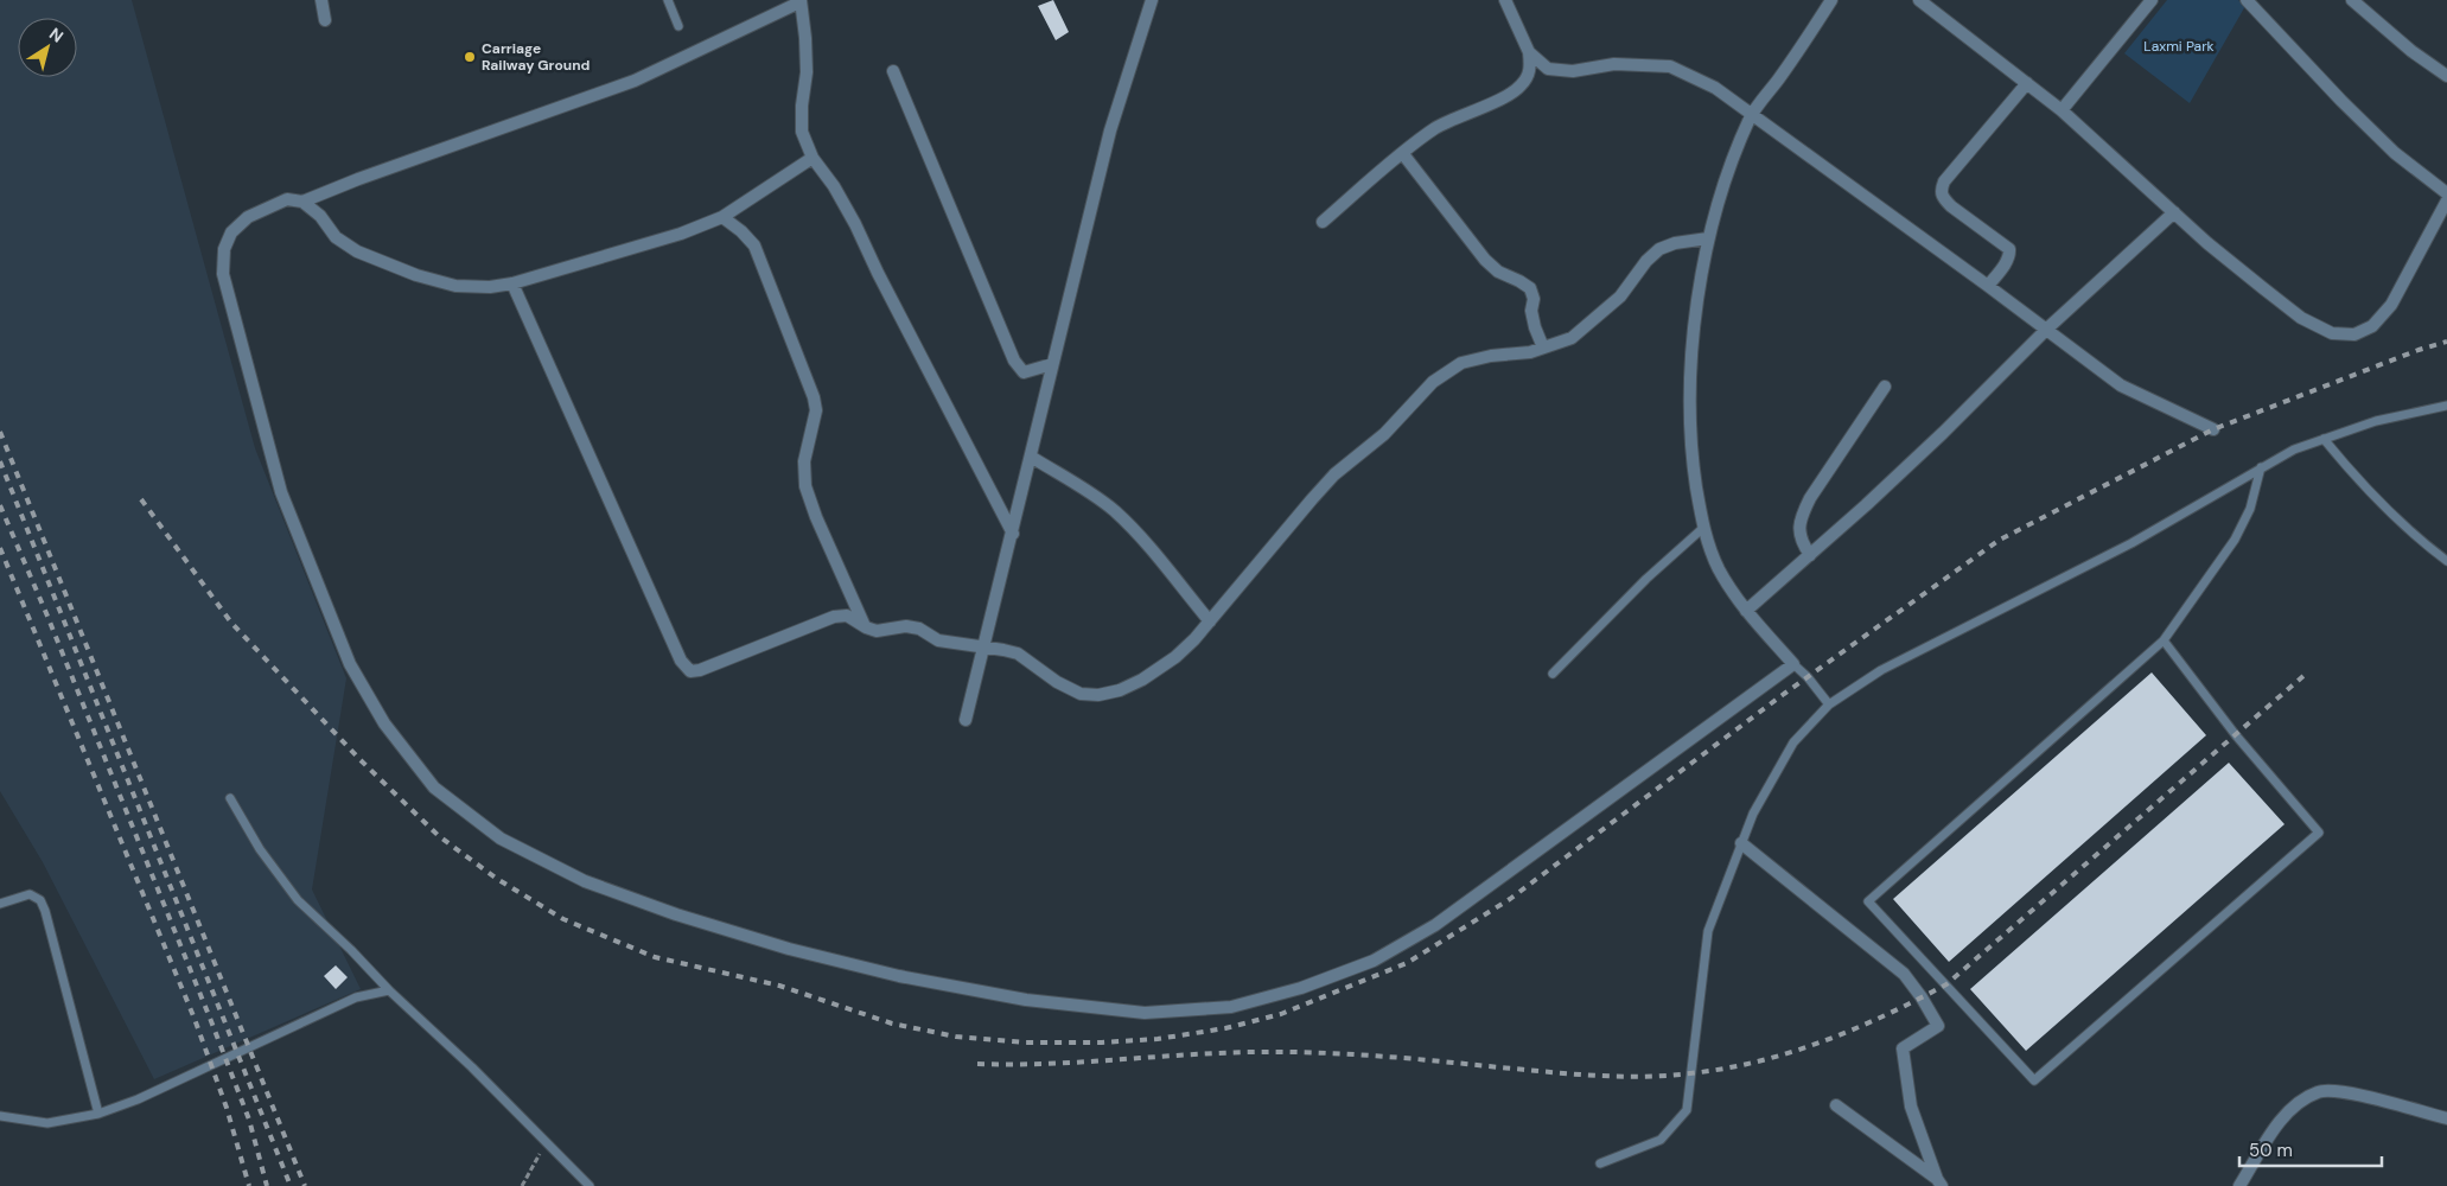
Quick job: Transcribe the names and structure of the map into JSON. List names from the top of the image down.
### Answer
{
  "parks": ["Laxmi Park"],
  "places": ["Carriage Railway Ground"],
  "scale_bar": "50 m",
  "north": "top right"
}
